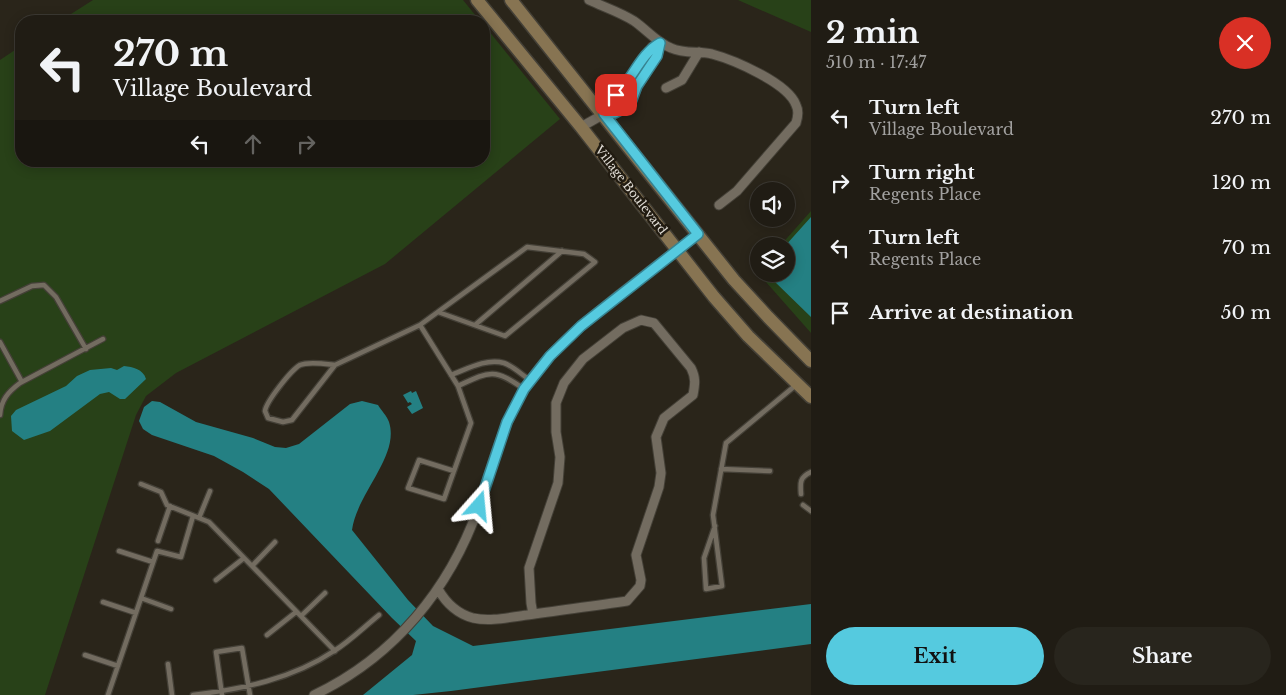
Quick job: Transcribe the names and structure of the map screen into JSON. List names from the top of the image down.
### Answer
{
  "streets": {
    "street": ["Village Boulevard"]
  },
  "page": {
    "heading": ["2 min", "510 m · 17:47"],
    "turn": ["270 m", "Village Boulevard"],
    "list": [
      {
        "name": "Turn left",
        "note": "Village Boulevard",
        "value": "270 m"
      },
      {
        "name": "Turn right",
        "note": "Regents Place",
        "value": "120 m"
      },
      {
        "name": "Turn left",
        "note": "Regents Place",
        "value": "70 m"
      },
      {
        "name": "Arrive at destination",
        "value": "50 m"
      }
    ],
    "buttons": ["Exit", "Share"]
  }
}
